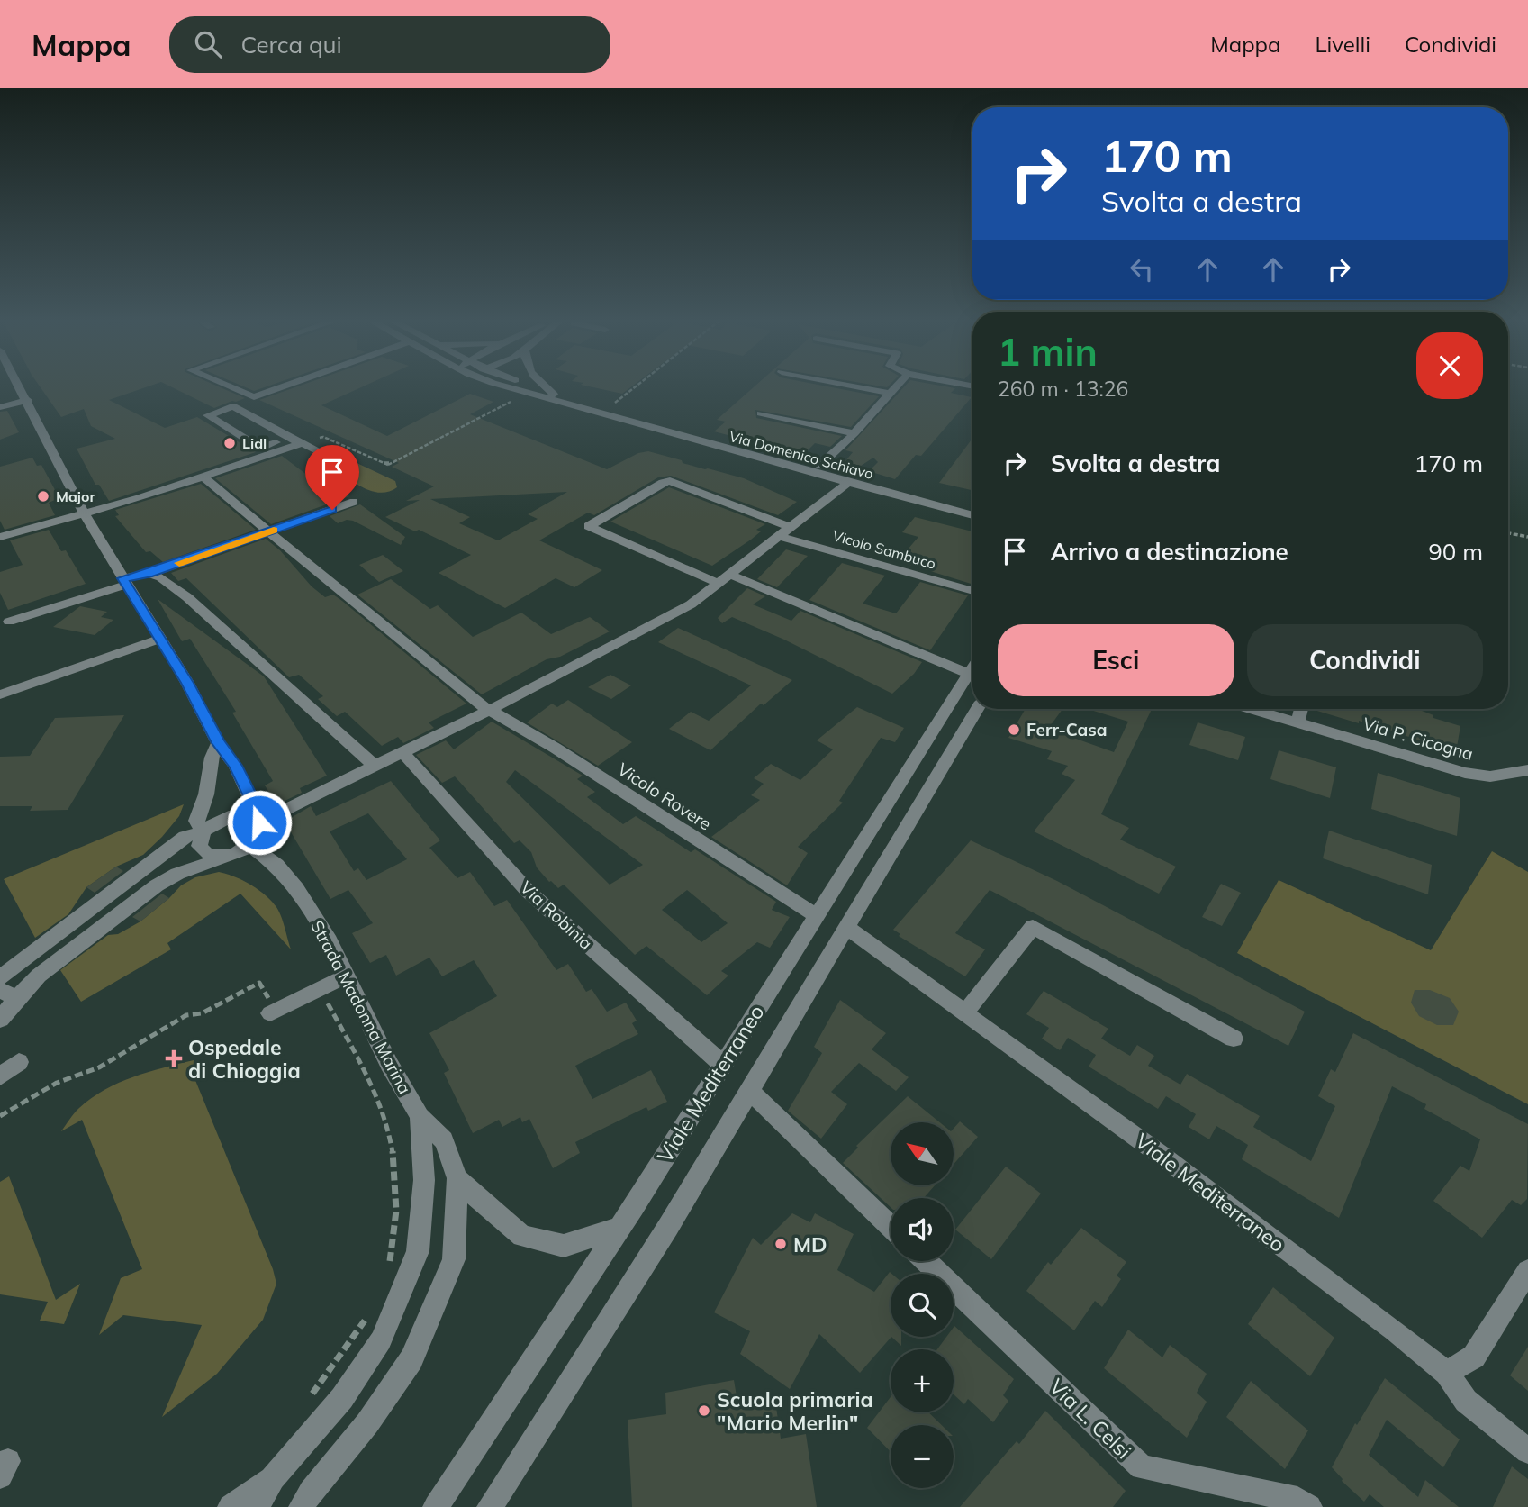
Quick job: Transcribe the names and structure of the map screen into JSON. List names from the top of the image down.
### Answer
{
  "streets": {
    "street": [
      "Via Domenico Schiavo",
      "Vicolo Sambuco",
      "Via P. Cicogna",
      "Vicolo Rovere",
      "Via Robinia",
      "Strada Madonna Marina",
      "Viale Mediterraneo",
      "Via L. Celsi"
    ]
  },
  "crossings": [
    ["Vicolo Rovere", "Viale Mediterraneo"],
    ["Via Robinia", "Viale Mediterraneo"],
    ["Strada Madonna Marina", "Viale Mediterraneo"]
  ],
  "places": {
    "other": [
      "Lidl",
      "Major",
      "Ferr-Casa",
      "MD",
      "Scuola primaria \"Mario Merlin\""
    ],
    "health": ["Ospedale di Chioggia"]
  },
  "north": "top left",
  "page": {
    "header": "Mappa",
    "search": "Cerca qui",
    "nav": ["Mappa", "Livelli", "Condividi"],
    "turn": ["170 m", "Svolta a destra"],
    "heading": ["1 min", "260 m · 13:26"],
    "list": [
      {
        "name": "Svolta a destra",
        "value": "170 m"
      },
      {
        "name": "Arrivo a destinazione",
        "value": "90 m"
      }
    ],
    "buttons": ["Esci", "Condividi"],
    "map_buttons": ["+", "−"]
  }
}
